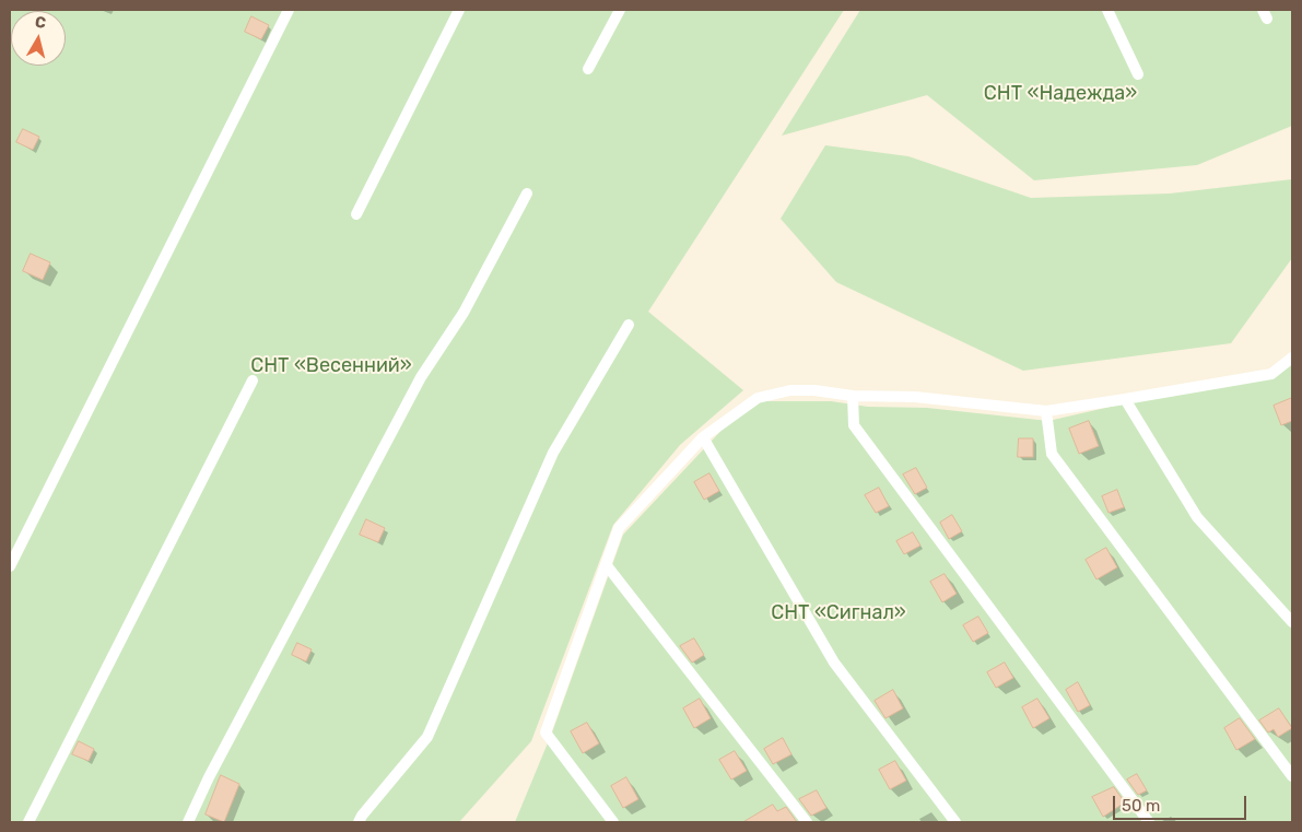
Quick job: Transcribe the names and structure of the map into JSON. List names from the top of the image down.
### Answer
{
  "parks": ["СНТ «Надежда»", "СНТ «Весенний»", "СНТ «Сигнал»"],
  "scale_bar": "50 m",
  "north": "top"
}
